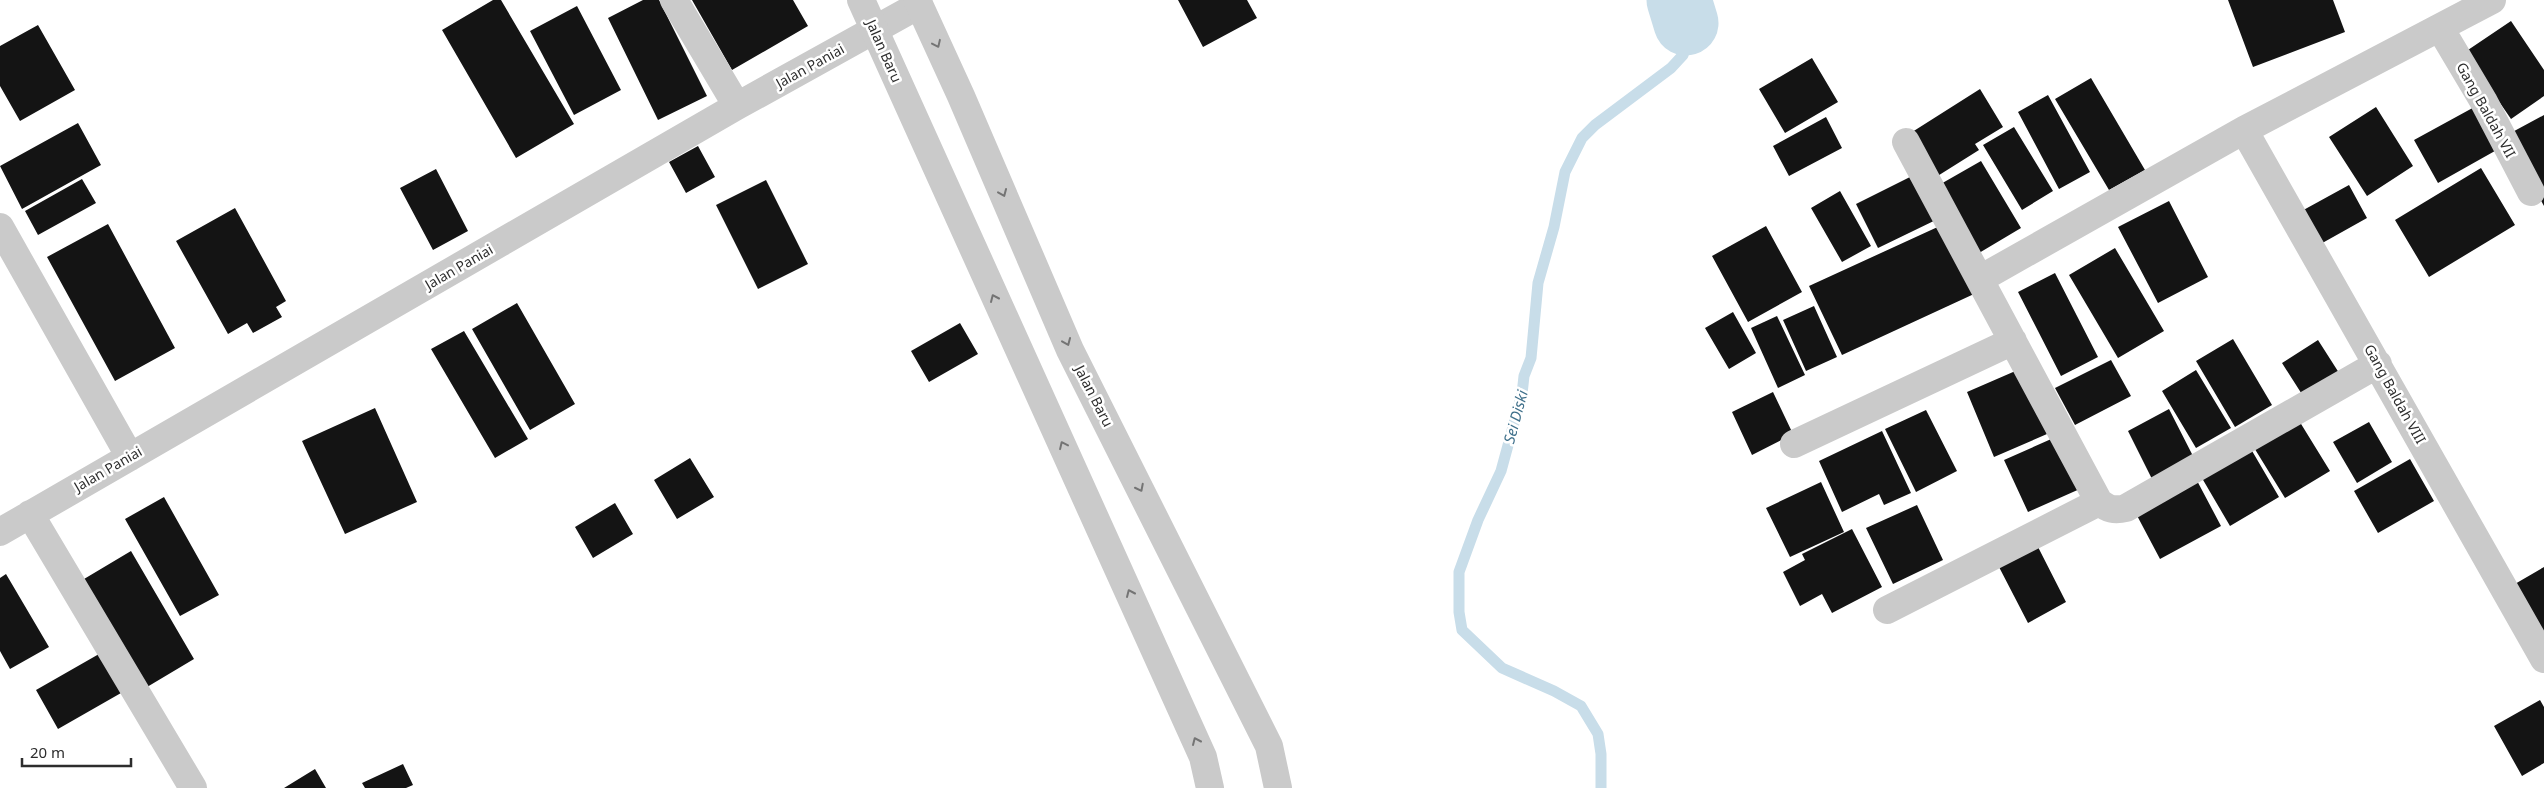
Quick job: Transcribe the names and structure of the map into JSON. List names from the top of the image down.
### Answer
{
  "streets": {
    "street": [
      "Jalan Baru",
      "Jalan Paniai",
      "Gang Baldah VII",
      "Gang Baldah VIII"
    ]
  },
  "crossings": [
    ["Jalan Baru", "Jalan Paniai"]
  ],
  "water": ["Sei Diski"],
  "scale_bar": "20 m"
}
